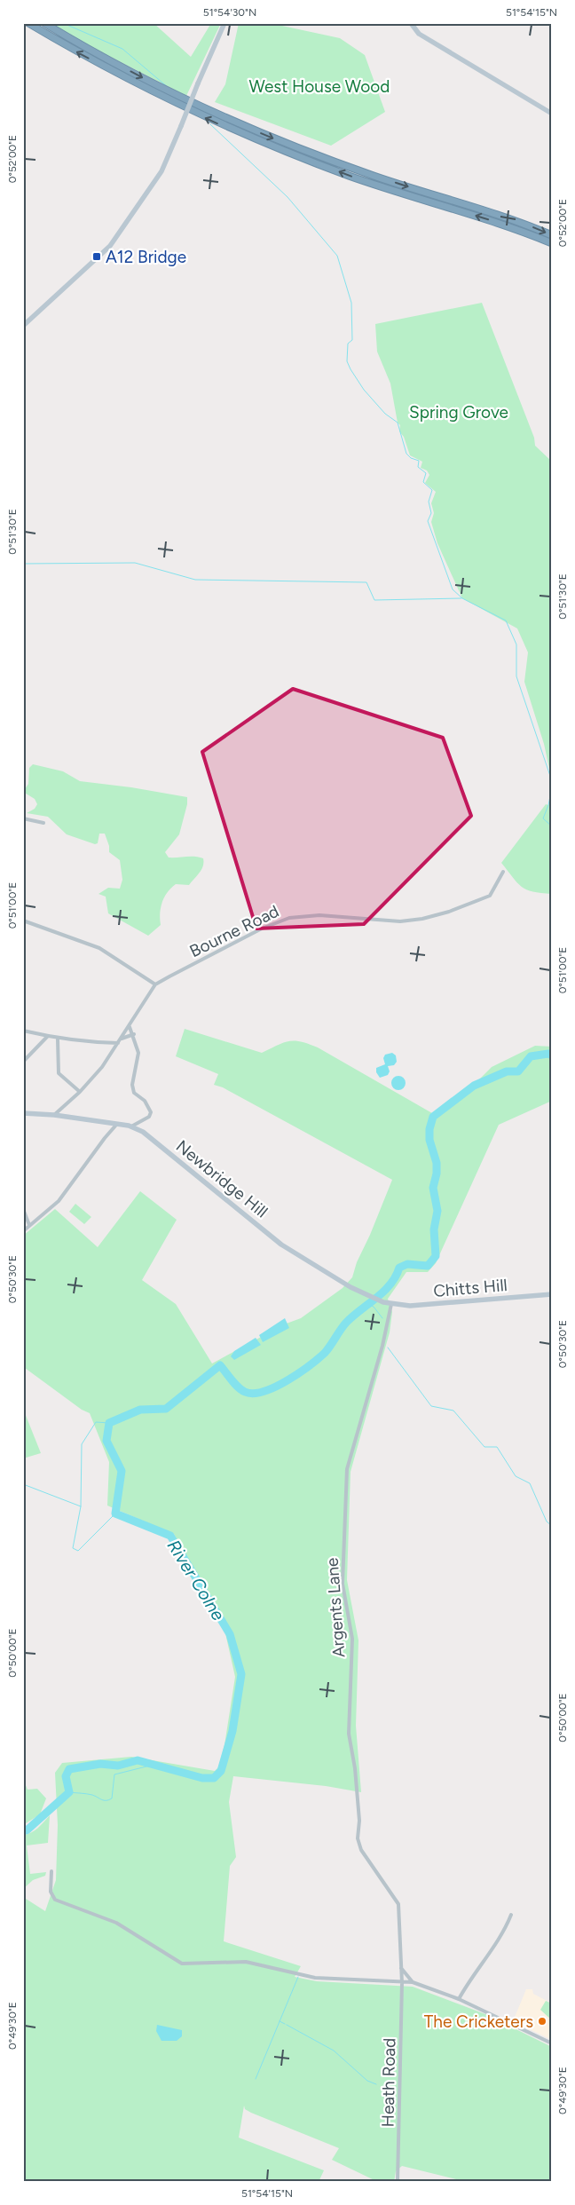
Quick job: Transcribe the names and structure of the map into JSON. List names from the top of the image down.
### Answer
{
  "streets": {
    "street": [
      "Bourne Road",
      "Newbridge Hill",
      "Chitts Hill",
      "Argents Lane",
      "Heath Road"
    ]
  },
  "crossings": [
    ["Newbridge Hill", "Chitts Hill"],
    ["Newbridge Hill", "Argents Lane"],
    ["Chitts Hill", "Argents Lane"],
    ["Argents Lane", "Heath Road"]
  ],
  "water": ["River Colne"],
  "parks": ["West House Wood", "Spring Grove"],
  "places": {
    "transit": ["A12 Bridge"],
    "other": ["The Cricketers"]
  },
  "coordinates": [
    "51°54'30\"N",
    "51°54'15\"N",
    "0°52'00\"E",
    "0°51'30\"E",
    "0°51'00\"E",
    "0°50'30\"E",
    "0°50'00\"E",
    "0°49'30\"E"
  ]
}
